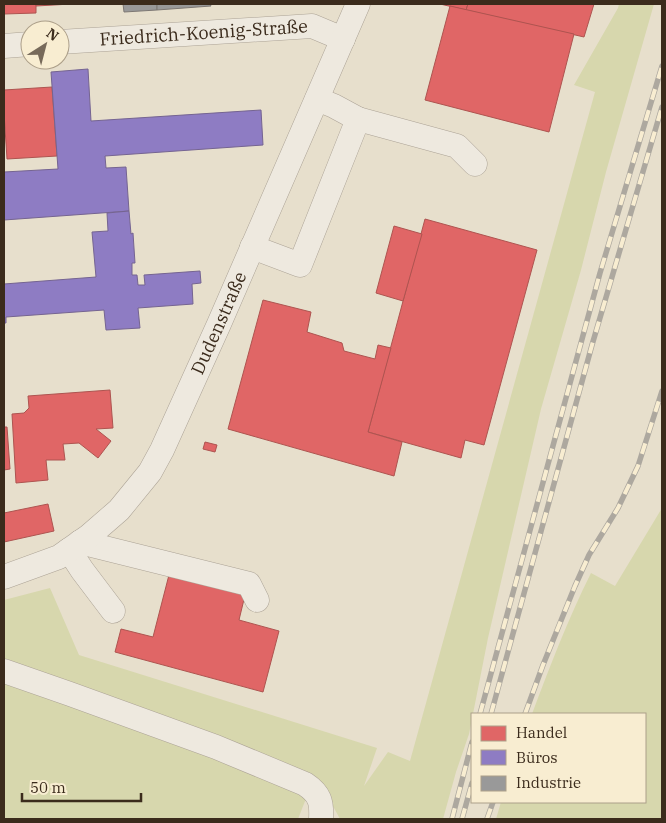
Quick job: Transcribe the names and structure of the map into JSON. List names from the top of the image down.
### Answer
{
  "streets": {
    "street": ["Friedrich-Koenig-Straße", "Dudenstraße"]
  },
  "crossings": [
    ["Friedrich-Koenig-Straße", "Dudenstraße"]
  ],
  "legend": ["Handel", "Büros", "Industrie"],
  "scale_bar": "50 m",
  "north": "top right"
}
